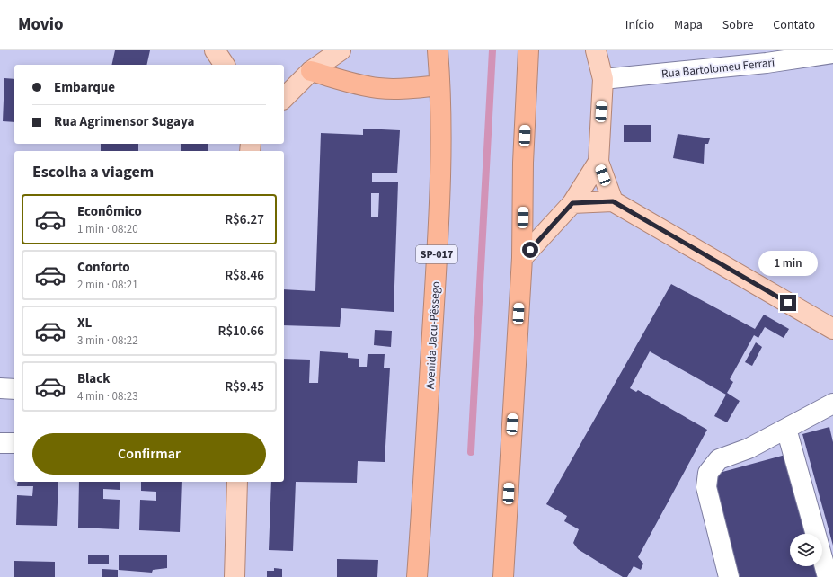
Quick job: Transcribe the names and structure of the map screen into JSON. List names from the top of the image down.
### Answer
{
  "streets": {
    "highway": ["SP-017", "Avenida Jacu-Pêssego"],
    "street": ["Rua Bartolomeu Ferrari"]
  },
  "page": {
    "header": "Movio",
    "nav": [
      "Início",
      "Mapa",
      "Sobre",
      "Contato"
    ],
    "banner": ["Embarque", "Rua Agrimensor Sugaya"],
    "heading": "Escolha a viagem",
    "list": [
      {
        "name": "Econômico",
        "note": "1 min · 08:20",
        "value": "R$6.27"
      },
      {
        "name": "Conforto",
        "note": "2 min · 08:21",
        "value": "R$8.46"
      },
      {
        "name": "XL",
        "note": "3 min · 08:22",
        "value": "R$10.66"
      },
      {
        "name": "Black",
        "note": "4 min · 08:23",
        "value": "R$9.45"
      }
    ],
    "bubble": "1 min",
    "buttons": "Confirmar"
  }
}
